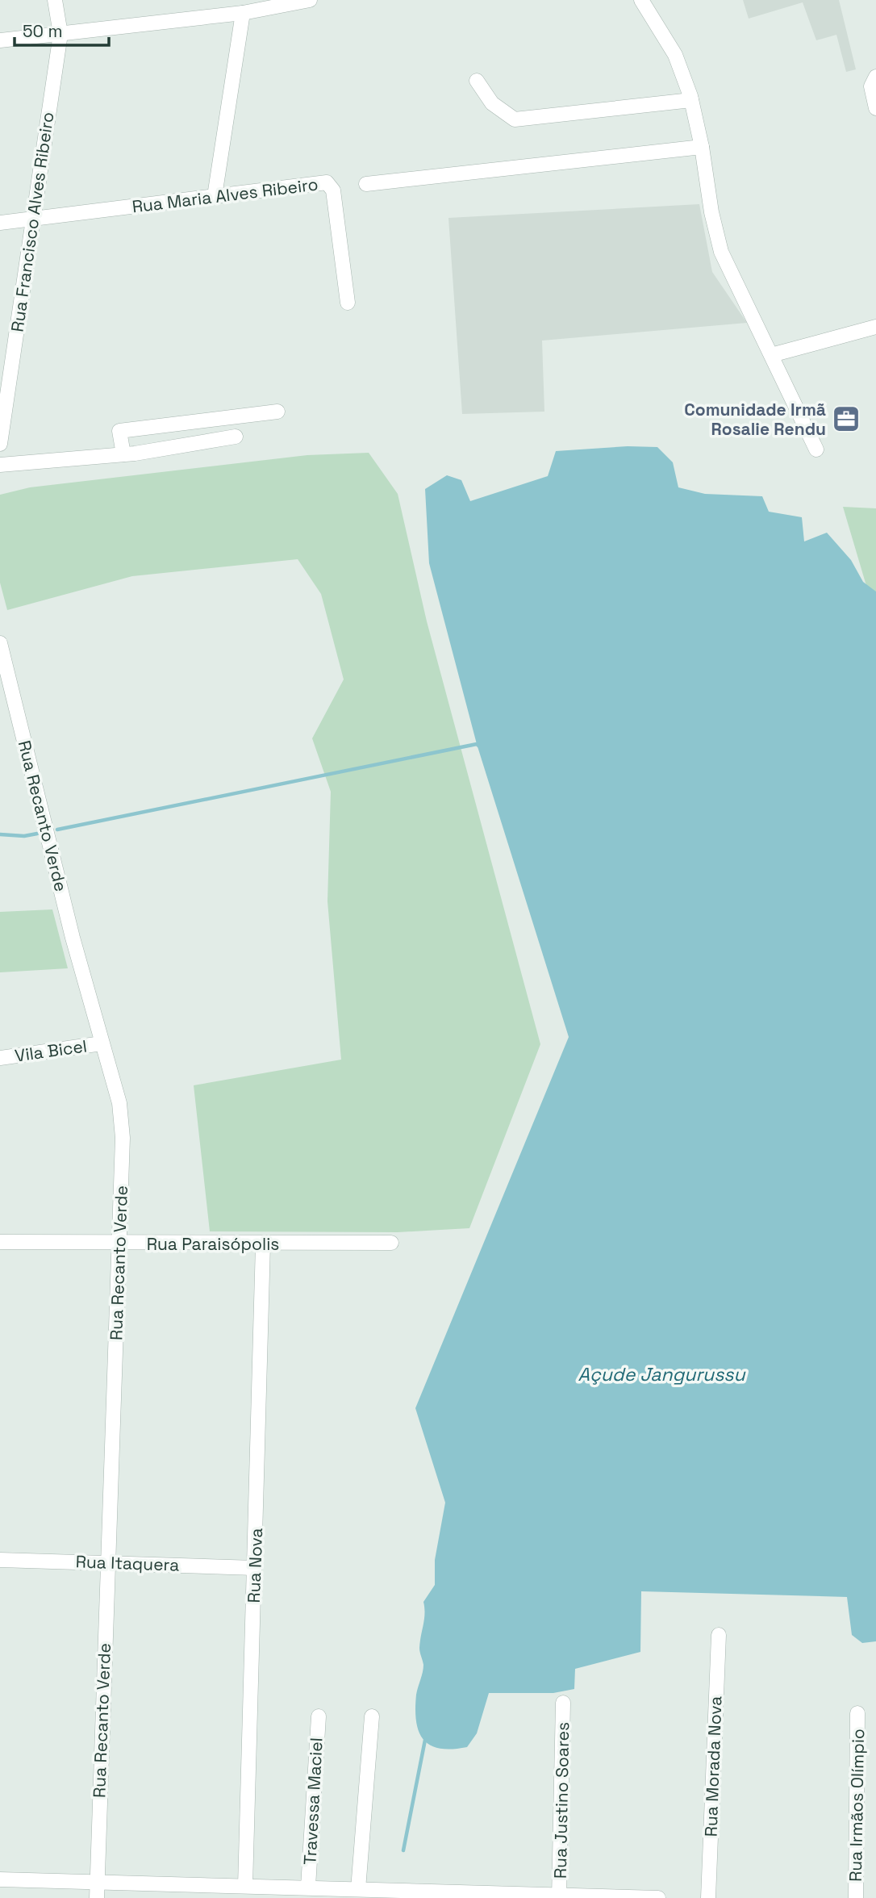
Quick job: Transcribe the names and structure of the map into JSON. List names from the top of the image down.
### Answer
{
  "streets": {
    "street": [
      "Rua Maria Alves Ribeiro",
      "Rua Francisco Alves Ribeiro",
      "Rua Recanto Verde",
      "Vila Bicel",
      "Rua Paraisópolis",
      "Rua Itaquera",
      "Rua Nova",
      "Rua Morada Nova",
      "Rua Justino Soares",
      "Travessa Maciel",
      "Rua Irmãos Olímpio"
    ]
  },
  "crossings": [
    ["Rua Maria Alves Ribeiro", "Rua Francisco Alves Ribeiro"],
    ["Rua Recanto Verde", "Vila Bicel"],
    ["Rua Recanto Verde", "Rua Paraisópolis"],
    ["Rua Recanto Verde", "Rua Itaquera"],
    ["Rua Paraisópolis", "Rua Nova"],
    ["Rua Itaquera", "Rua Nova"]
  ],
  "water": ["Açude Jangurussu"],
  "places": {
    "office": ["Comunidade Irmã Rosalie Rendu"]
  },
  "scale_bar": "50 m"
}
